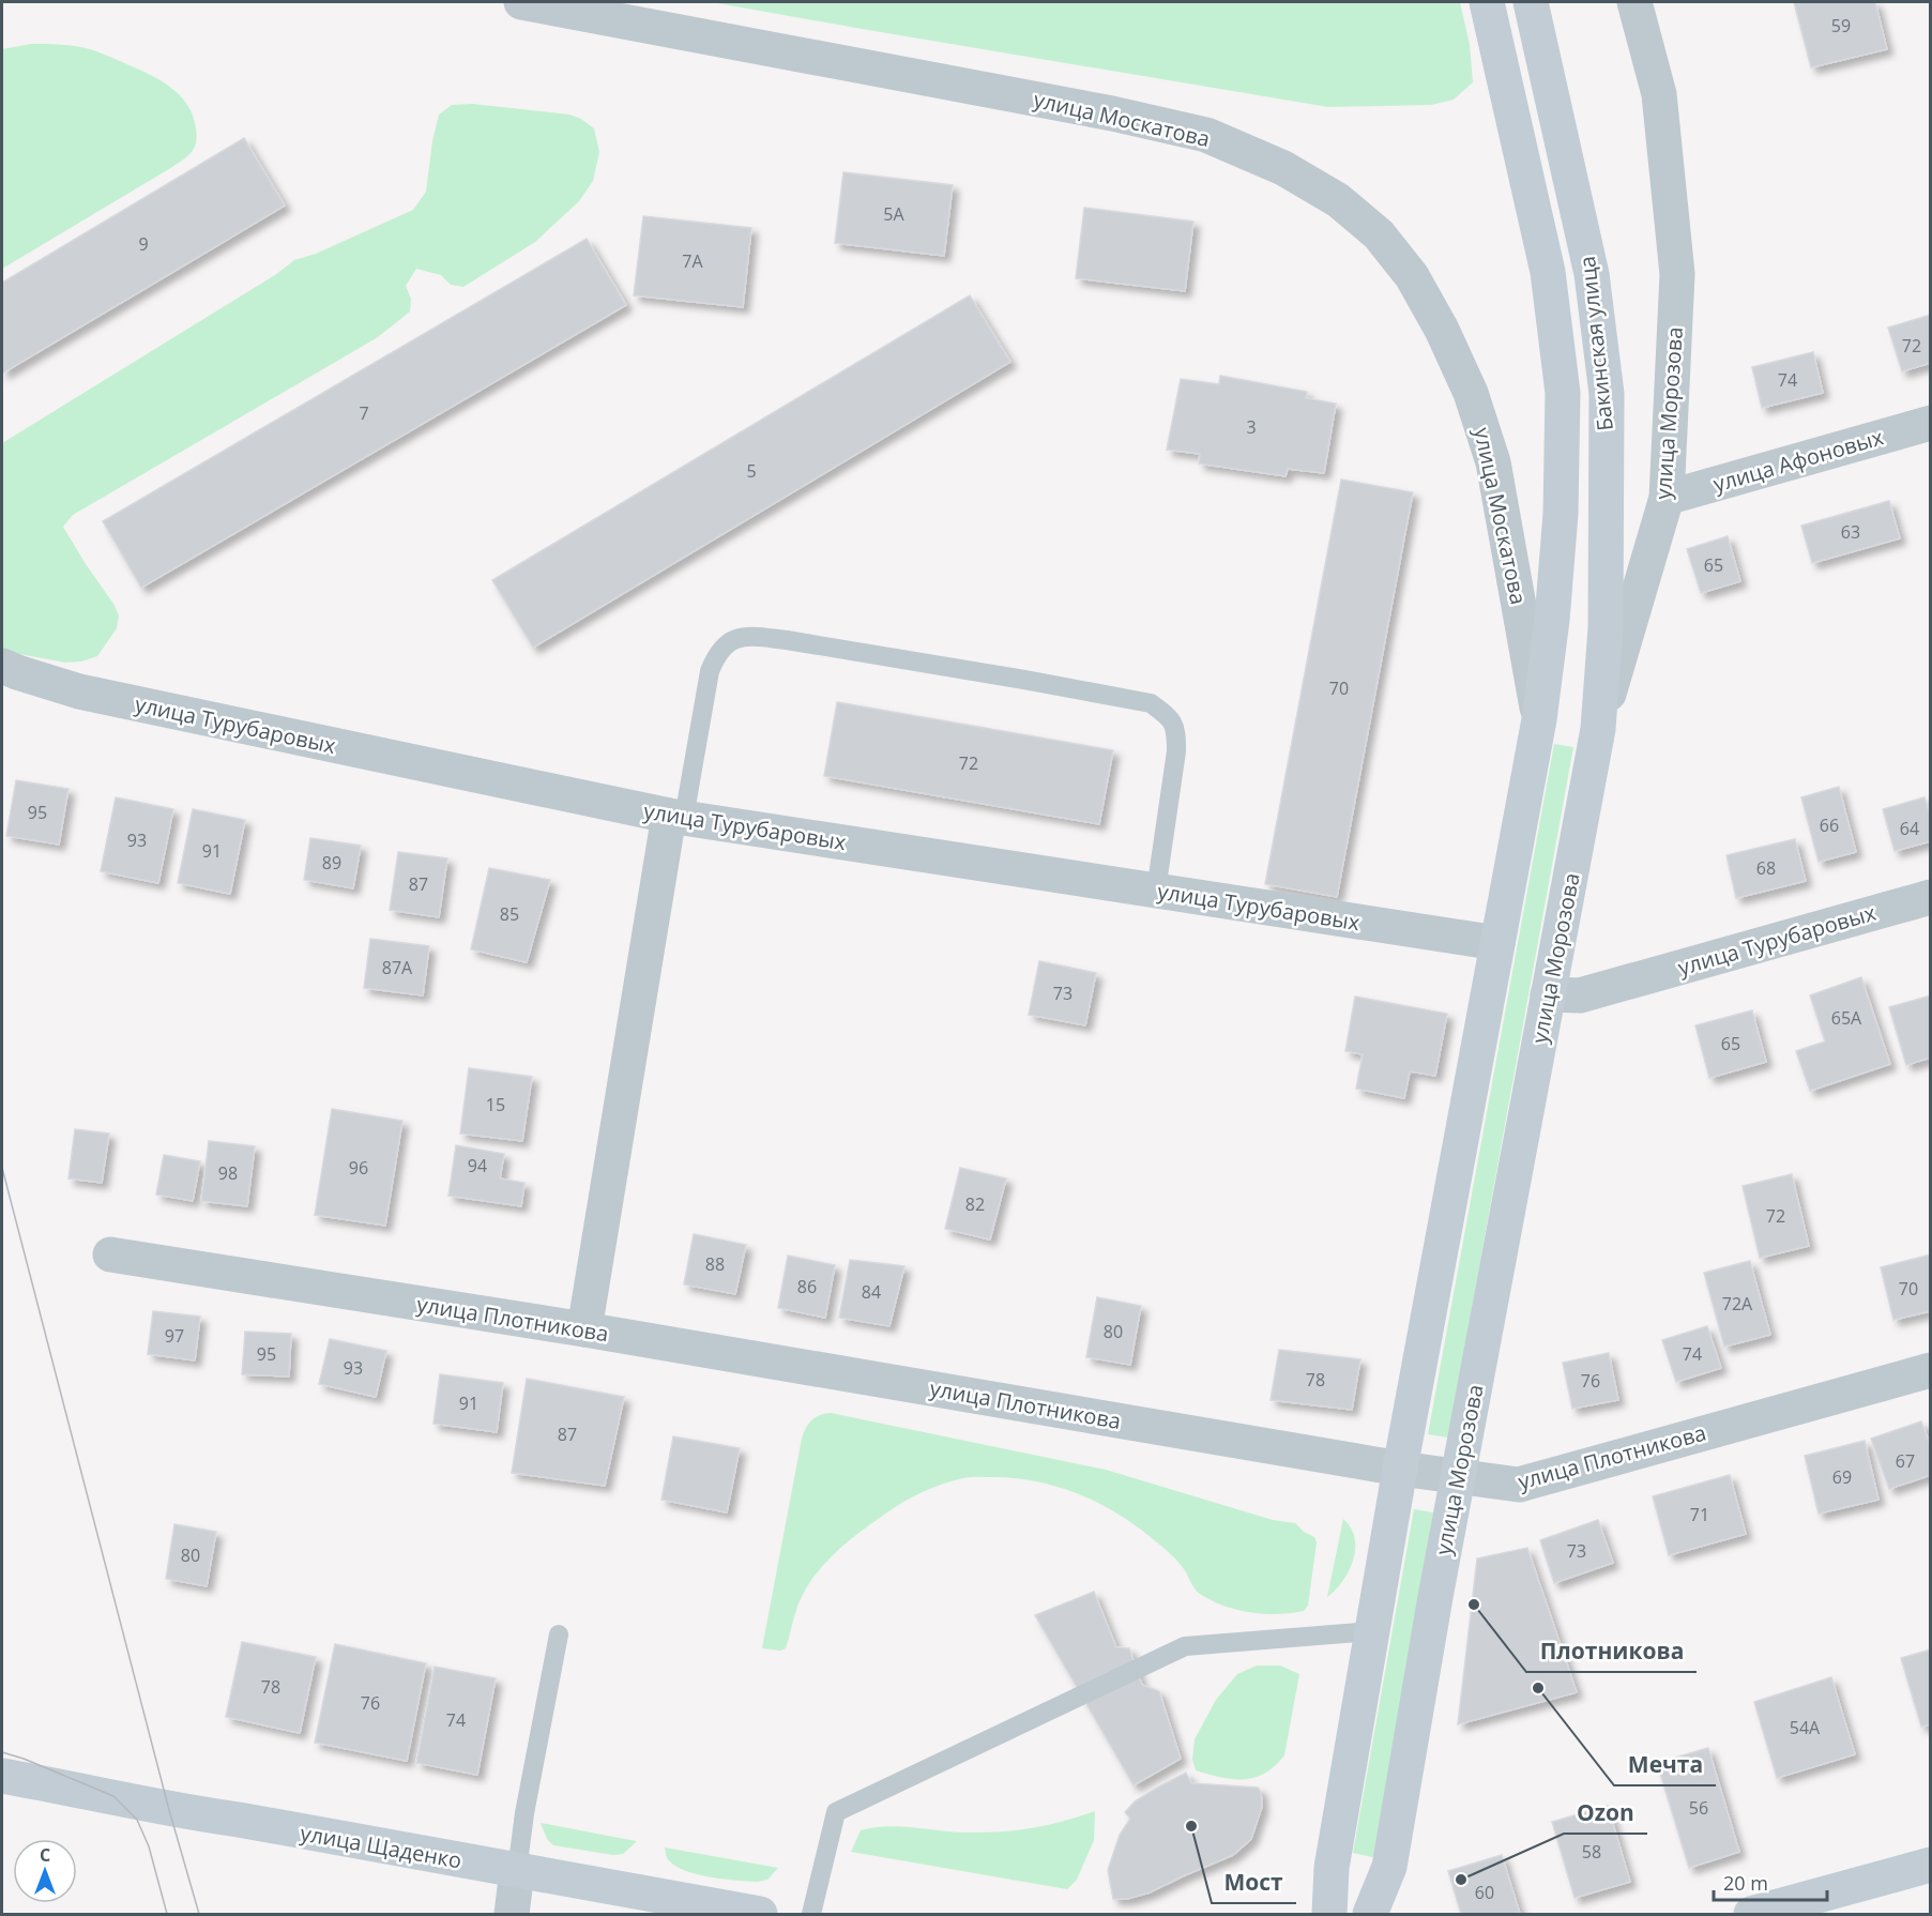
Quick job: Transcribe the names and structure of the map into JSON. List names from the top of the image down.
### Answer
{
  "streets": {
    "main road": ["Бакинская улица", "улица Морозова", "улица Щаденко"],
    "street": [
      "улица Москатова",
      "улица Афоновых",
      "улица Турубаровых",
      "улица Плотникова"
    ]
  },
  "crossings": [
    ["улица Москатова", "Бакинская улица"],
    ["Бакинская улица", "улица Морозова"],
    ["улица Морозова", "улица Афоновых"],
    ["улица Морозова", "улица Турубаровых"],
    ["улица Морозова", "улица Плотникова"]
  ],
  "places": [
    "Плотникова",
    "Мечта",
    "Мост",
    "Ozon"
  ],
  "house_numbers": [
    "59",
    "5А",
    "9",
    "7А",
    "72",
    "74",
    "7",
    "3",
    "5",
    "63",
    "65",
    "70",
    "72",
    "95",
    "66",
    "64",
    "93",
    "91",
    "89",
    "68",
    "87",
    "85",
    "87А",
    "73",
    "65А",
    "65",
    "15",
    "94",
    "96",
    "98",
    "82",
    "72",
    "88",
    "86",
    "70",
    "84",
    "72А",
    "80",
    "97",
    "95",
    "74",
    "93",
    "78",
    "76",
    "91",
    "87",
    "67",
    "69",
    "71",
    "73",
    "80",
    "78",
    "76",
    "74",
    "54А",
    "56",
    "58",
    "60"
  ],
  "scale_bar": "20 m",
  "north": "top"
}
